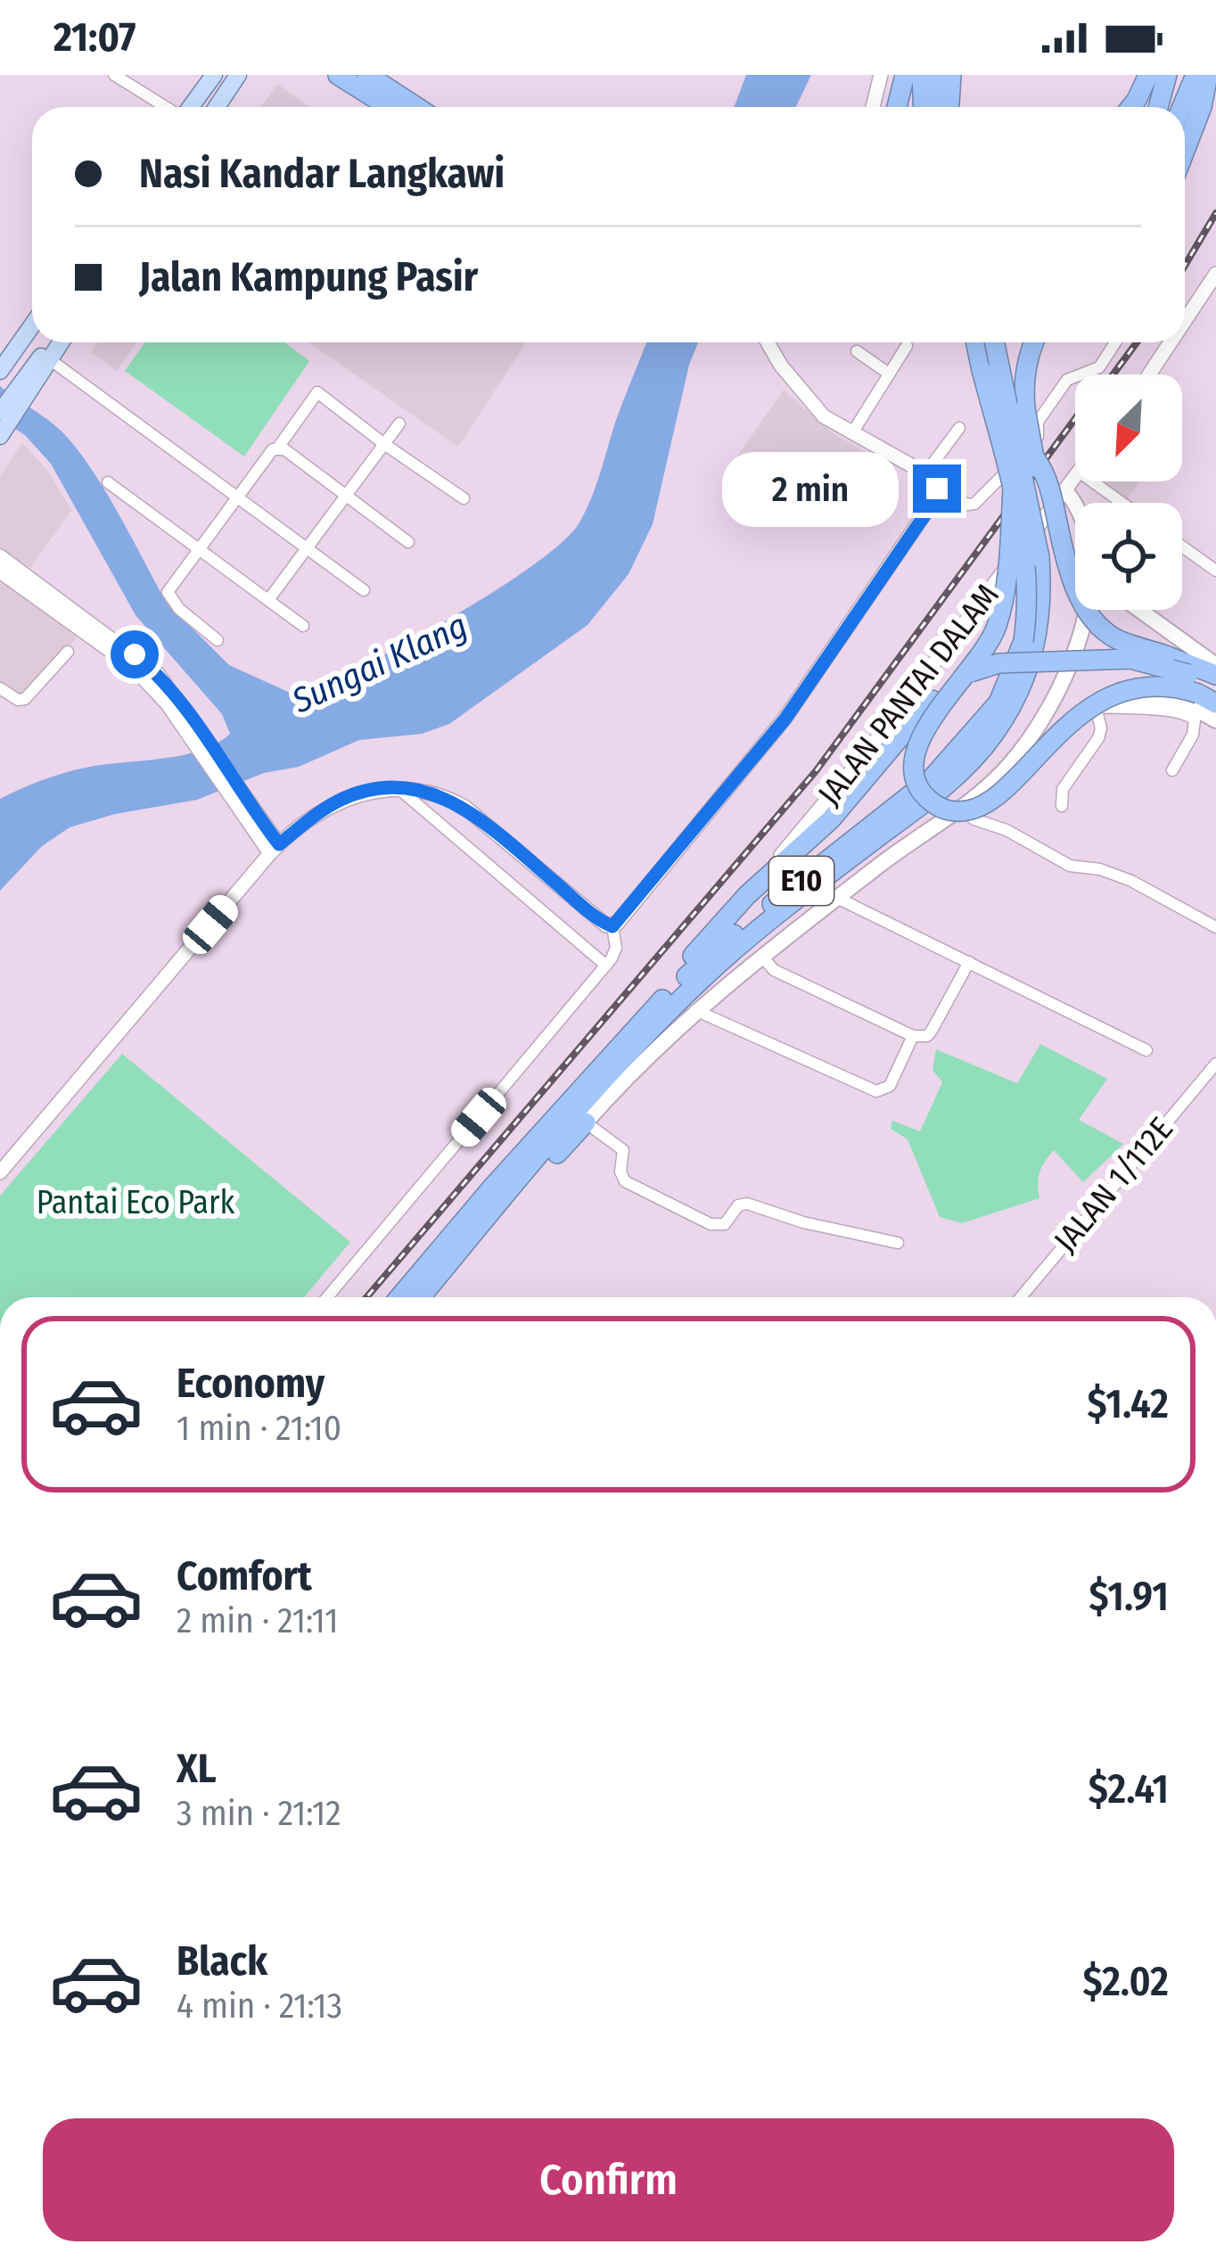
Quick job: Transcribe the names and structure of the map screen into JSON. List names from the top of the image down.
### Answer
{
  "streets": {
    "highway": ["E10"],
    "street": ["JALAN PANTAI DALAM", "JALAN 1/112E"]
  },
  "water": ["Sungai Klang"],
  "parks": ["Pantai Eco Park"],
  "north": "bottom left",
  "page": {
    "status": "21:07",
    "banner": ["Nasi Kandar Langkawi", "Jalan Kampung Pasir"],
    "bubble": "2 min",
    "list": [
      {
        "name": "Economy",
        "note": "1 min · 21:10",
        "value": "$1.42"
      },
      {
        "name": "Comfort",
        "note": "2 min · 21:11",
        "value": "$1.91"
      },
      {
        "name": "XL",
        "note": "3 min · 21:12",
        "value": "$2.41"
      },
      {
        "name": "Black",
        "note": "4 min · 21:13",
        "value": "$2.02"
      }
    ],
    "buttons": "Confirm"
  }
}
